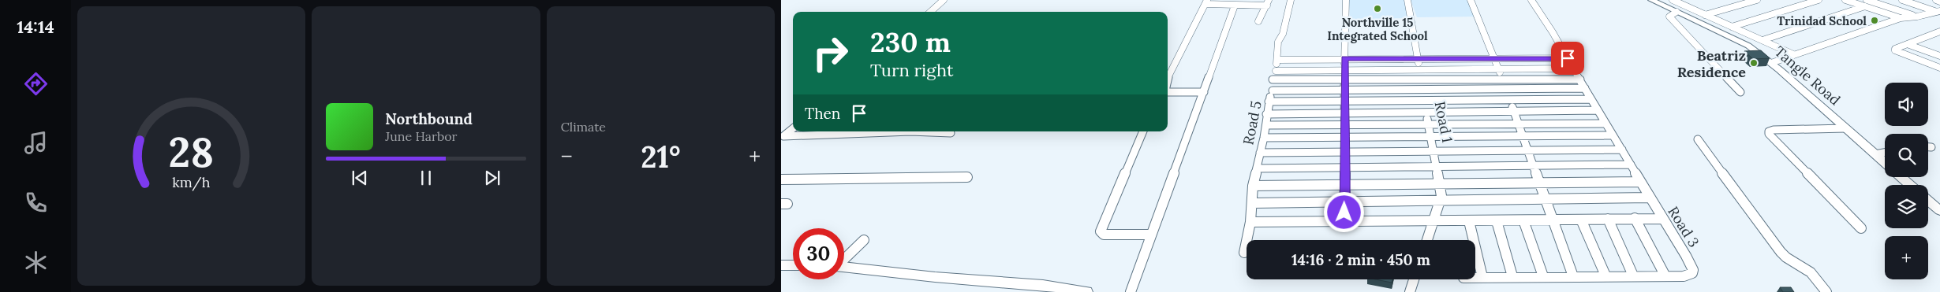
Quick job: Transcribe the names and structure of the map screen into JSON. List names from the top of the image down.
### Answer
{
  "streets": {
    "street": [
      "Tangle Road",
      "Road 1",
      "Road 5",
      "Road 3"
    ]
  },
  "places": ["Northville 15 Integrated School", "Trinidad School", "Beatriz Residence"],
  "page": {
    "tabs": "14:14",
    "tile": "Climate",
    "turn": ["230 m", "Turn right"],
    "map_buttons": "+",
    "then": "Then",
    "song": ["Northbound", "June Harbor"],
    "heat": ["−", "21°", "+"],
    "limit": "30",
    "trip": "14:16 · 2 min · 450 m",
    "gauge": ["28", "km/h"]
  }
}
